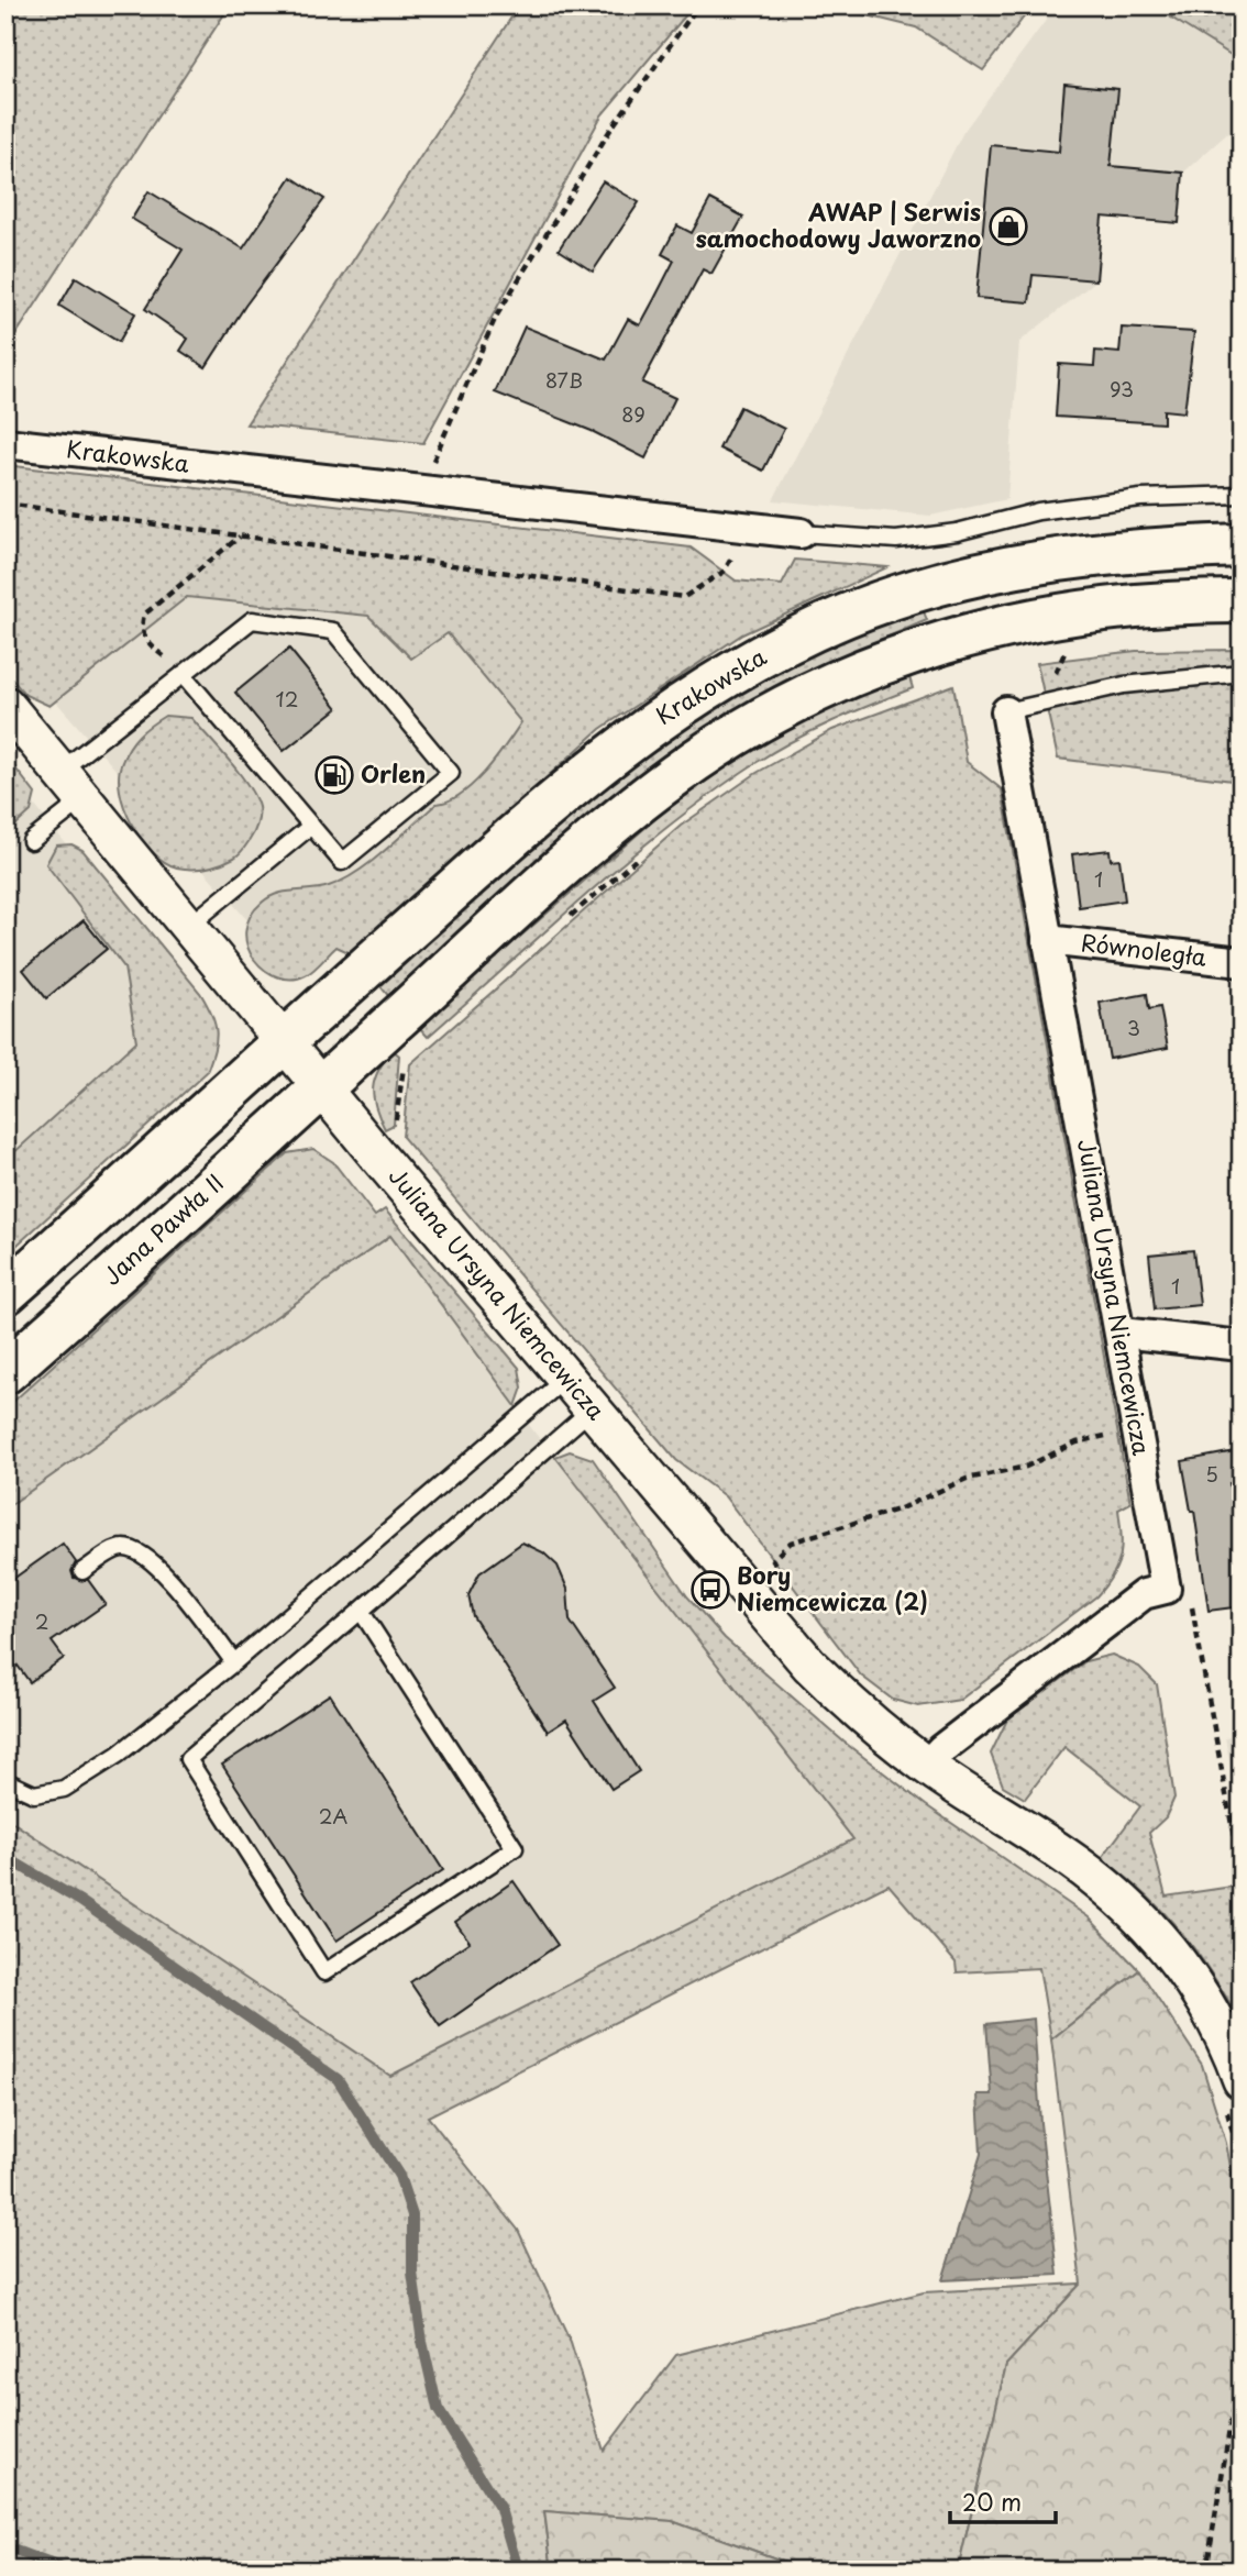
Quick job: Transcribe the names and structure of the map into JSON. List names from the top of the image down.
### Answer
{
  "streets": {
    "main road": ["Krakowska", "Jana Pawła II"],
    "street": ["Równoległa", "Juliana Ursyna Niemcewicza"]
  },
  "crossings": [
    ["Krakowska", "Juliana Ursyna Niemcewicza"],
    ["Równoległa", "Juliana Ursyna Niemcewicza"],
    ["Jana Pawła II", "Juliana Ursyna Niemcewicza"]
  ],
  "places": {
    "shop": ["AWAP | Serwis samochodowy Jaworzno"],
    "fuel station": ["Orlen"],
    "bus stop": ["Bory Niemcewicza (2)"]
  },
  "house_numbers": [
    "87B",
    "93",
    "89",
    "12",
    "1",
    "3",
    "1",
    "5",
    "2",
    "2A"
  ],
  "scale_bar": "20 m"
}
